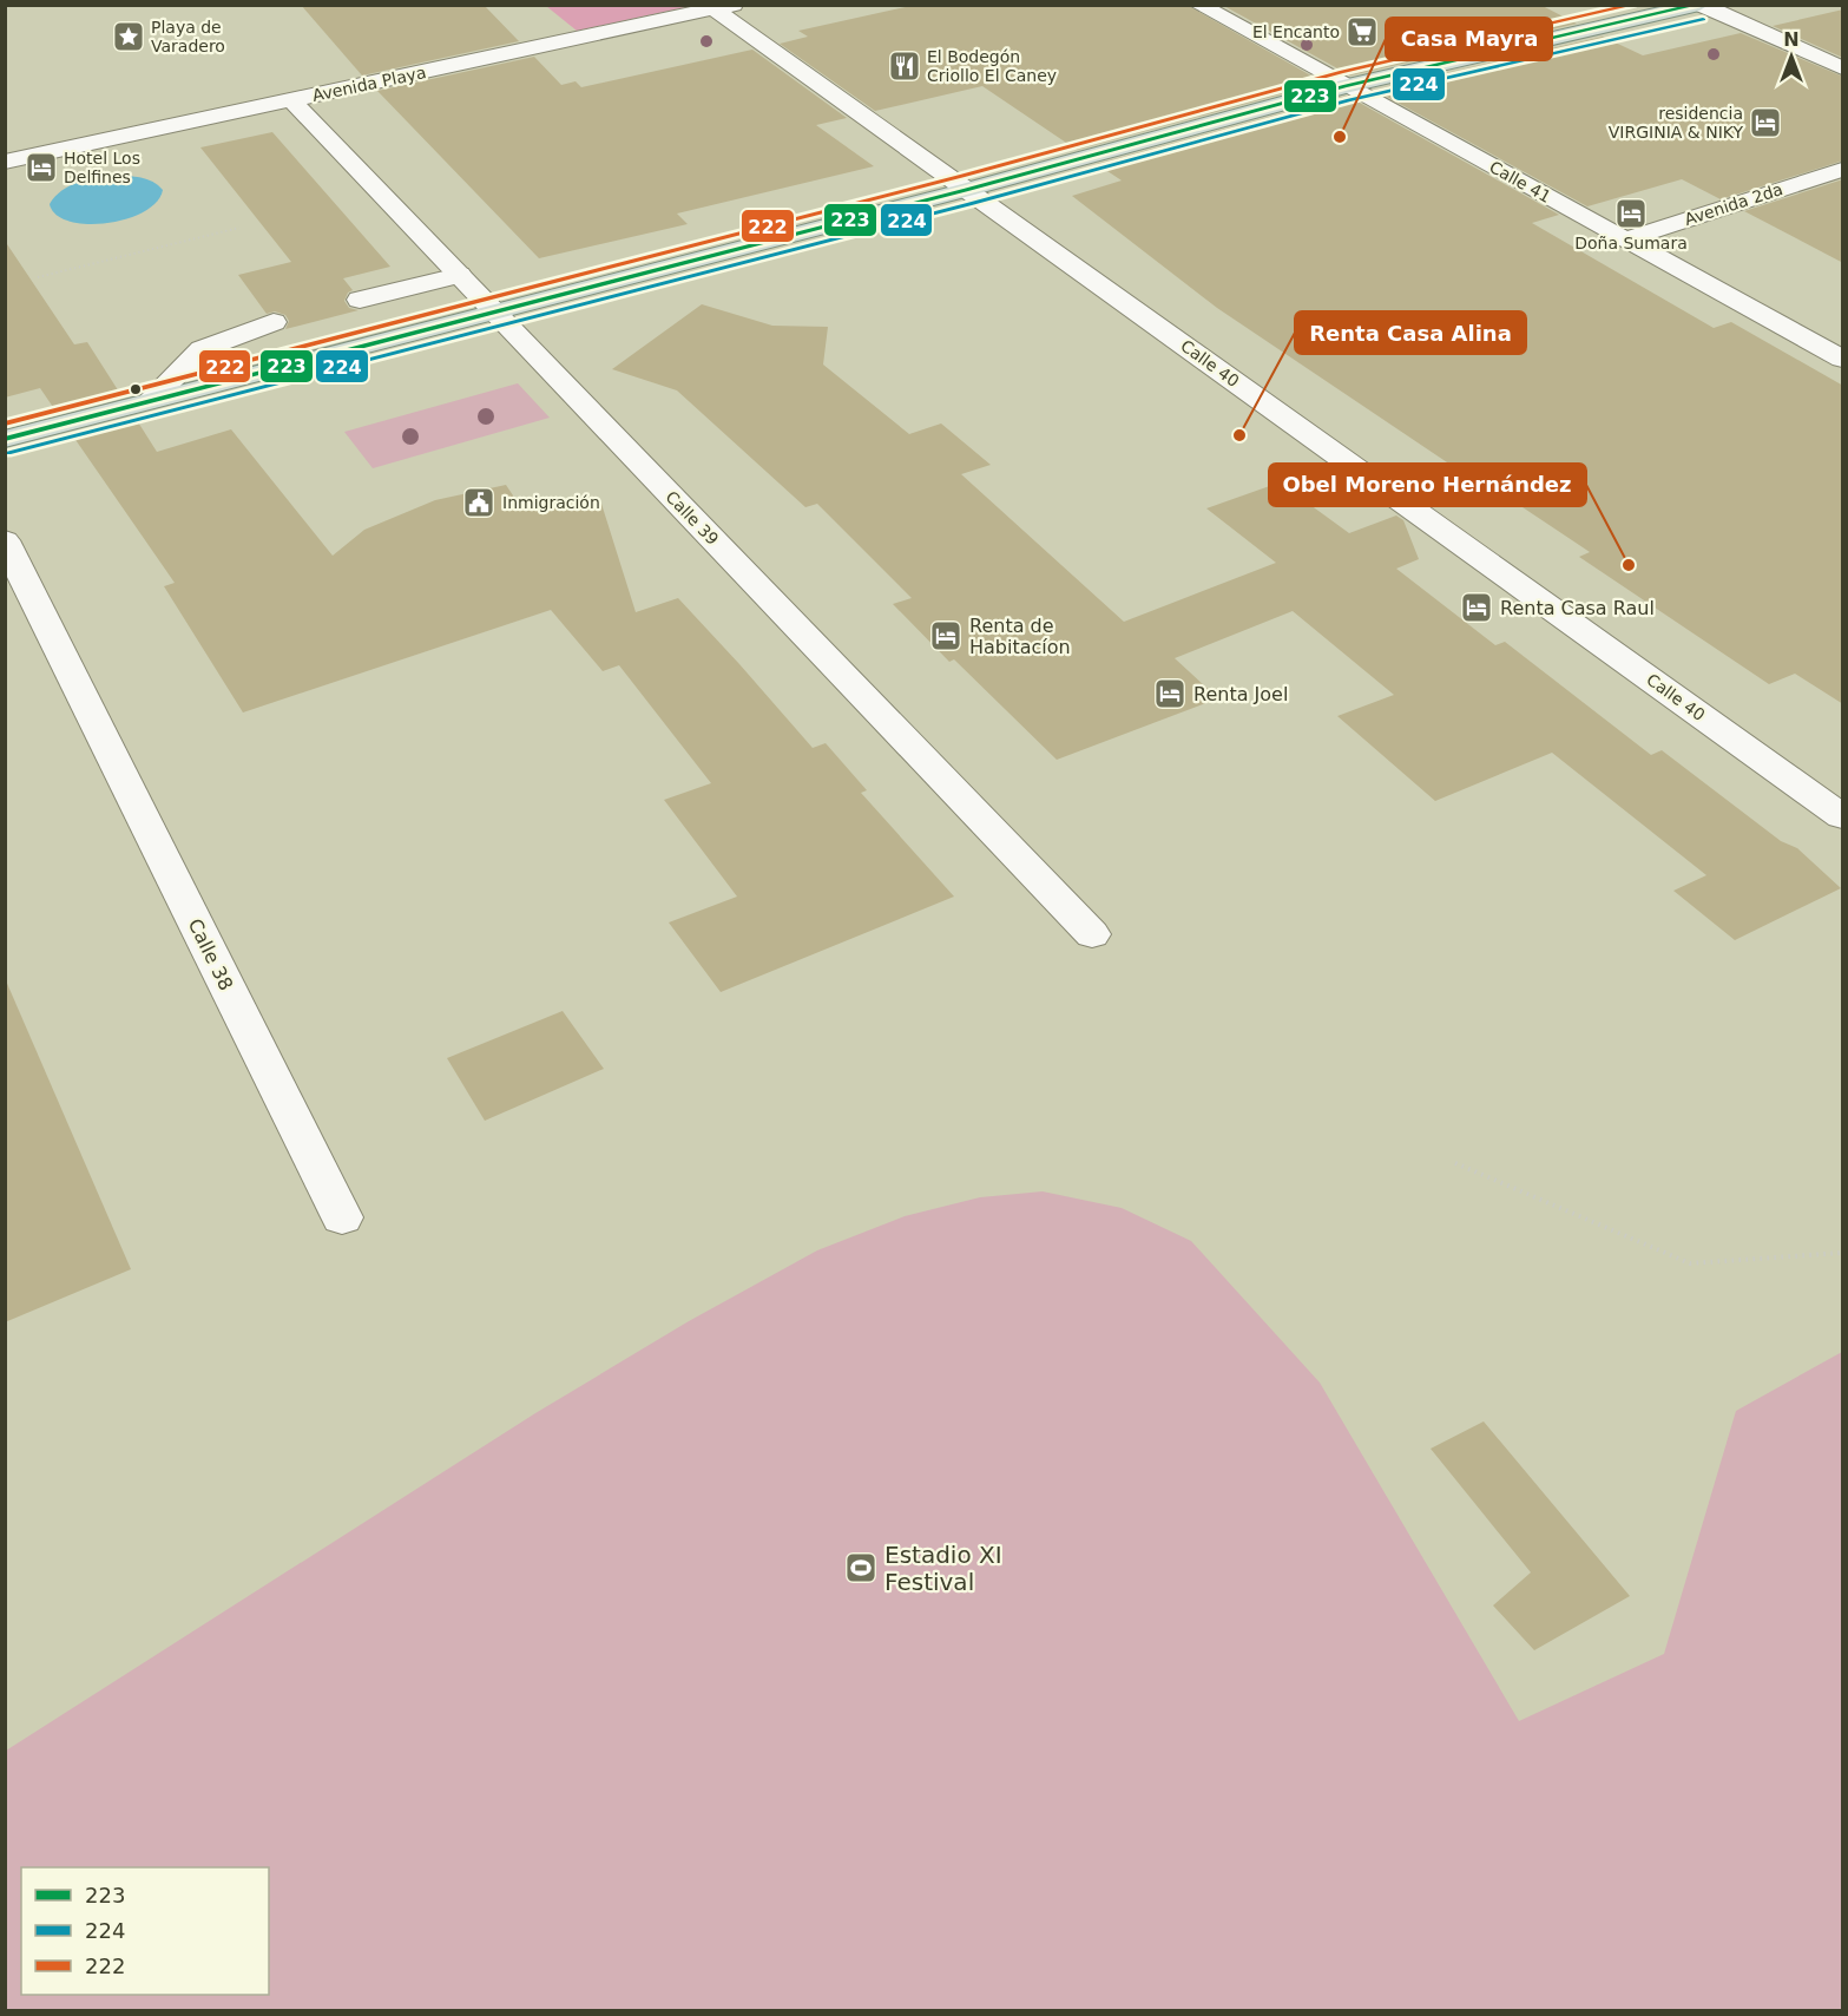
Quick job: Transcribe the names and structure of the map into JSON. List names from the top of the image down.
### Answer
{
  "streets": {
    "street": [
      "Avenida Playa",
      "Calle 41",
      "Avenida 2da",
      "Calle 40",
      "Calle 39",
      "Calle 38"
    ]
  },
  "crossings": [
    ["Avenida Playa", "Calle 40"],
    ["Avenida Playa", "Calle 39"],
    ["Calle 41", "Avenida 2da"]
  ],
  "places": {
    "supermarket": ["El Encanto"],
    "place": ["Playa de Varadero"],
    "restaurant": ["El Bodegón Criollo El Caney"],
    "hotel": [
      "residencia VIRGINIA & NIKY",
      "Hotel Los Delfines",
      "Doña Sumara",
      "Renta Casa Raul",
      "Renta de Habitacíon",
      "Renta Joel"
    ],
    "other": ["Casa Mayra", "Renta Casa Alina", "Obel Moreno Hernández"],
    "public building": ["Inmigración"],
    "sports": ["Estadio XI Festival"]
  },
  "lines": ["transit line 223", "transit line 222", "transit line 224"],
  "legend": ["223", "224", "222"],
  "north": "top"
}
